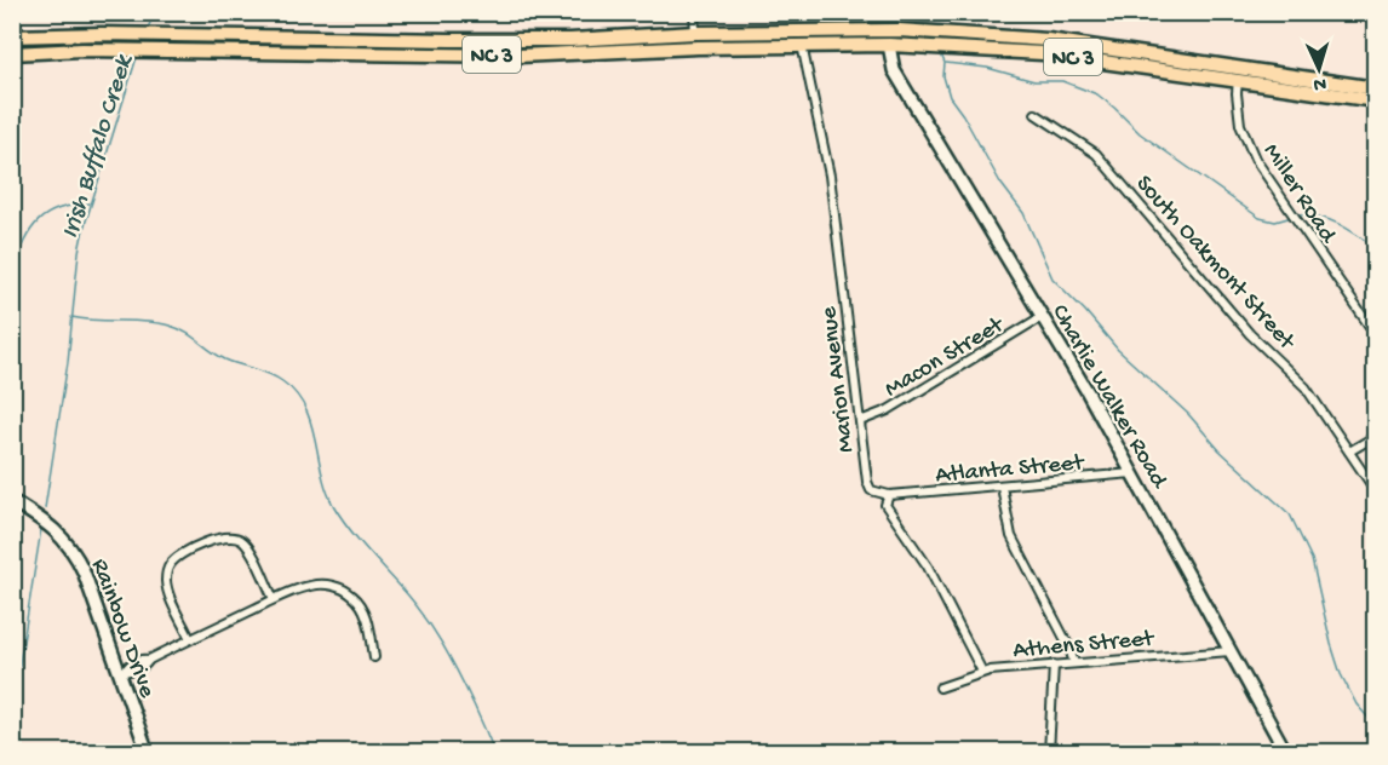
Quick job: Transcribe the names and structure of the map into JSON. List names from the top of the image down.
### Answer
{
  "streets": {
    "main road": ["NC 3"],
    "street": [
      "Miller Road",
      "South Oakmont Street",
      "Macon Street",
      "Marion Avenue",
      "Charlie Walker Road",
      "Atlanta Street",
      "Rainbow Drive",
      "Athens Street"
    ]
  },
  "crossings": [
    ["NC 3", "Miller Road"],
    ["NC 3", "Marion Avenue"],
    ["NC 3", "Charlie Walker Road"],
    ["Macon Street", "Marion Avenue"],
    ["Macon Street", "Charlie Walker Road"],
    ["Marion Avenue", "Atlanta Street"],
    ["Marion Avenue", "Athens Street"],
    ["Charlie Walker Road", "Atlanta Street"],
    ["Charlie Walker Road", "Athens Street"]
  ],
  "water": ["Irish Buffalo Creek"],
  "north": "bottom"
}
